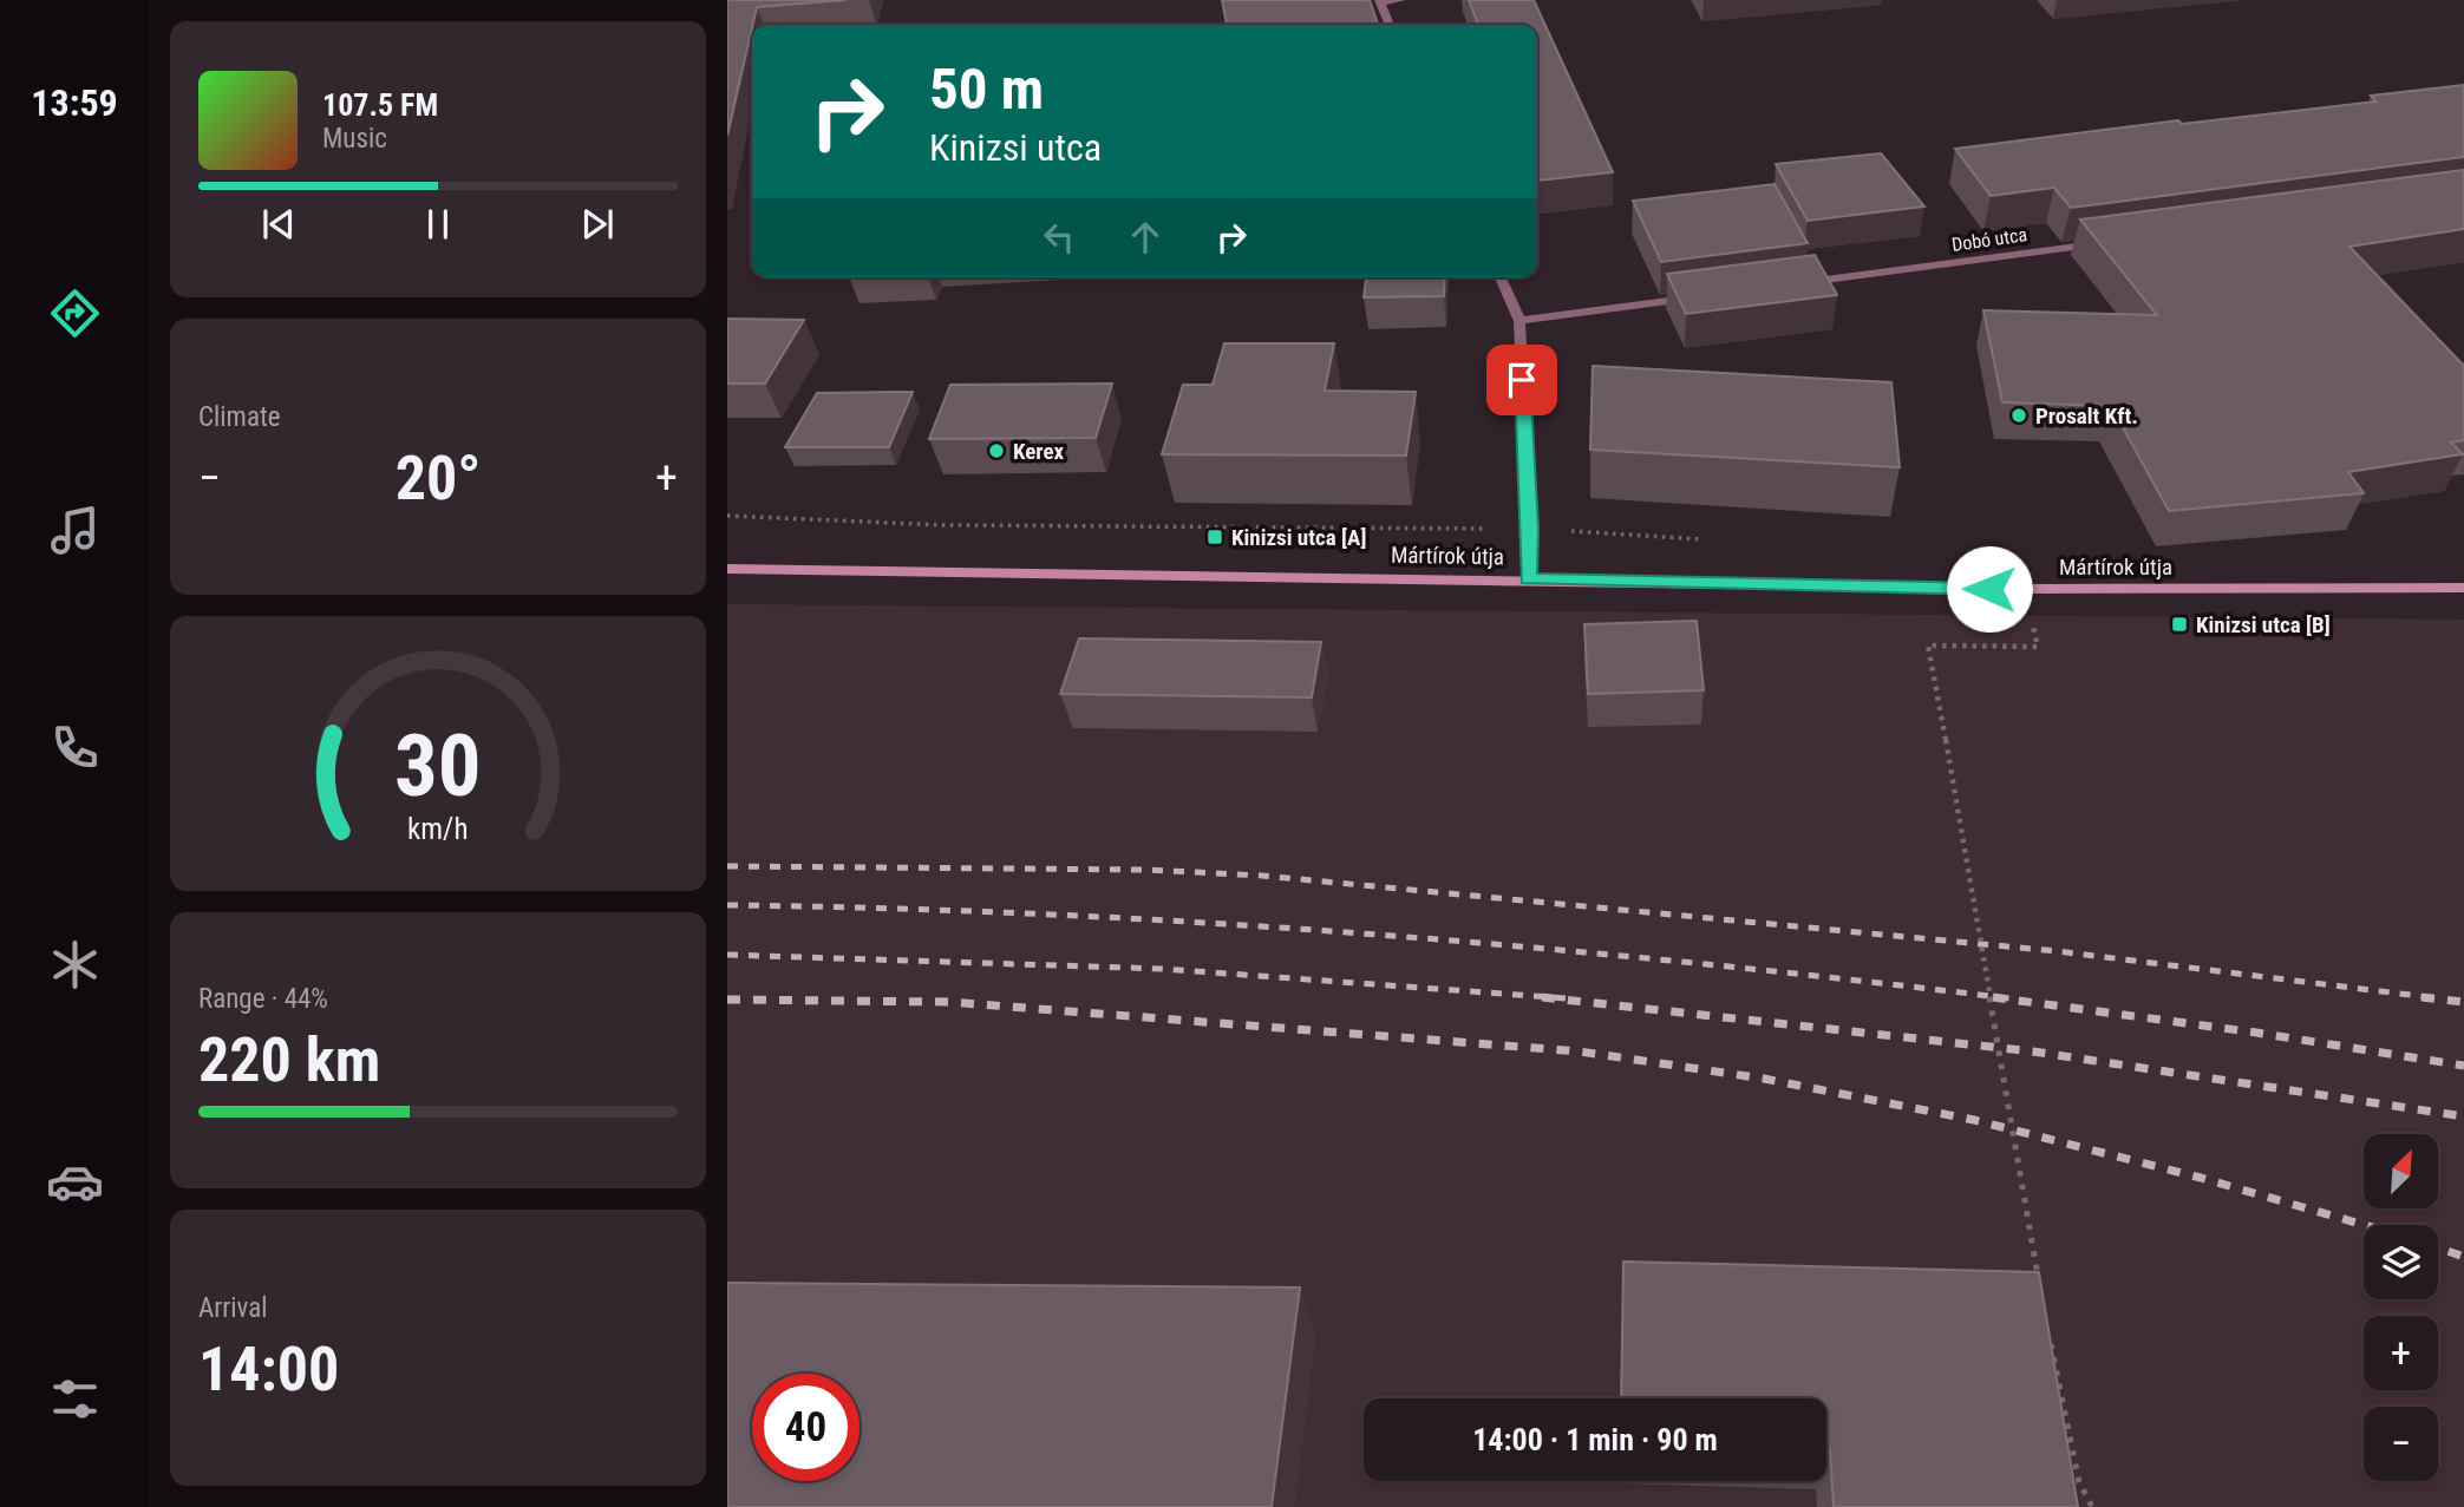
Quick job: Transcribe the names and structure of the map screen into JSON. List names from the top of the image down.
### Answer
{
  "streets": {
    "street": ["Dobó utca", "Mártírok útja"]
  },
  "places": {
    "other": ["Prosalt Kft.", "Kerex"],
    "transit": ["Kinizsi utca [A]", "Kinizsi utca [B]"]
  },
  "north": "top right",
  "page": {
    "tabs": "13:59",
    "turn": ["50 m", "Kinizsi utca"],
    "song": ["107.5 FM", "Music"],
    "tile": [
      "Climate",
      ["Range · 44%", "220 km"],
      ["Arrival", "14:00"]
    ],
    "heat": ["−", "20°", "+"],
    "map_buttons": ["+", "−"],
    "limit": "40",
    "trip": "14:00 · 1 min · 90 m",
    "gauge": ["30", "km/h"]
  }
}
